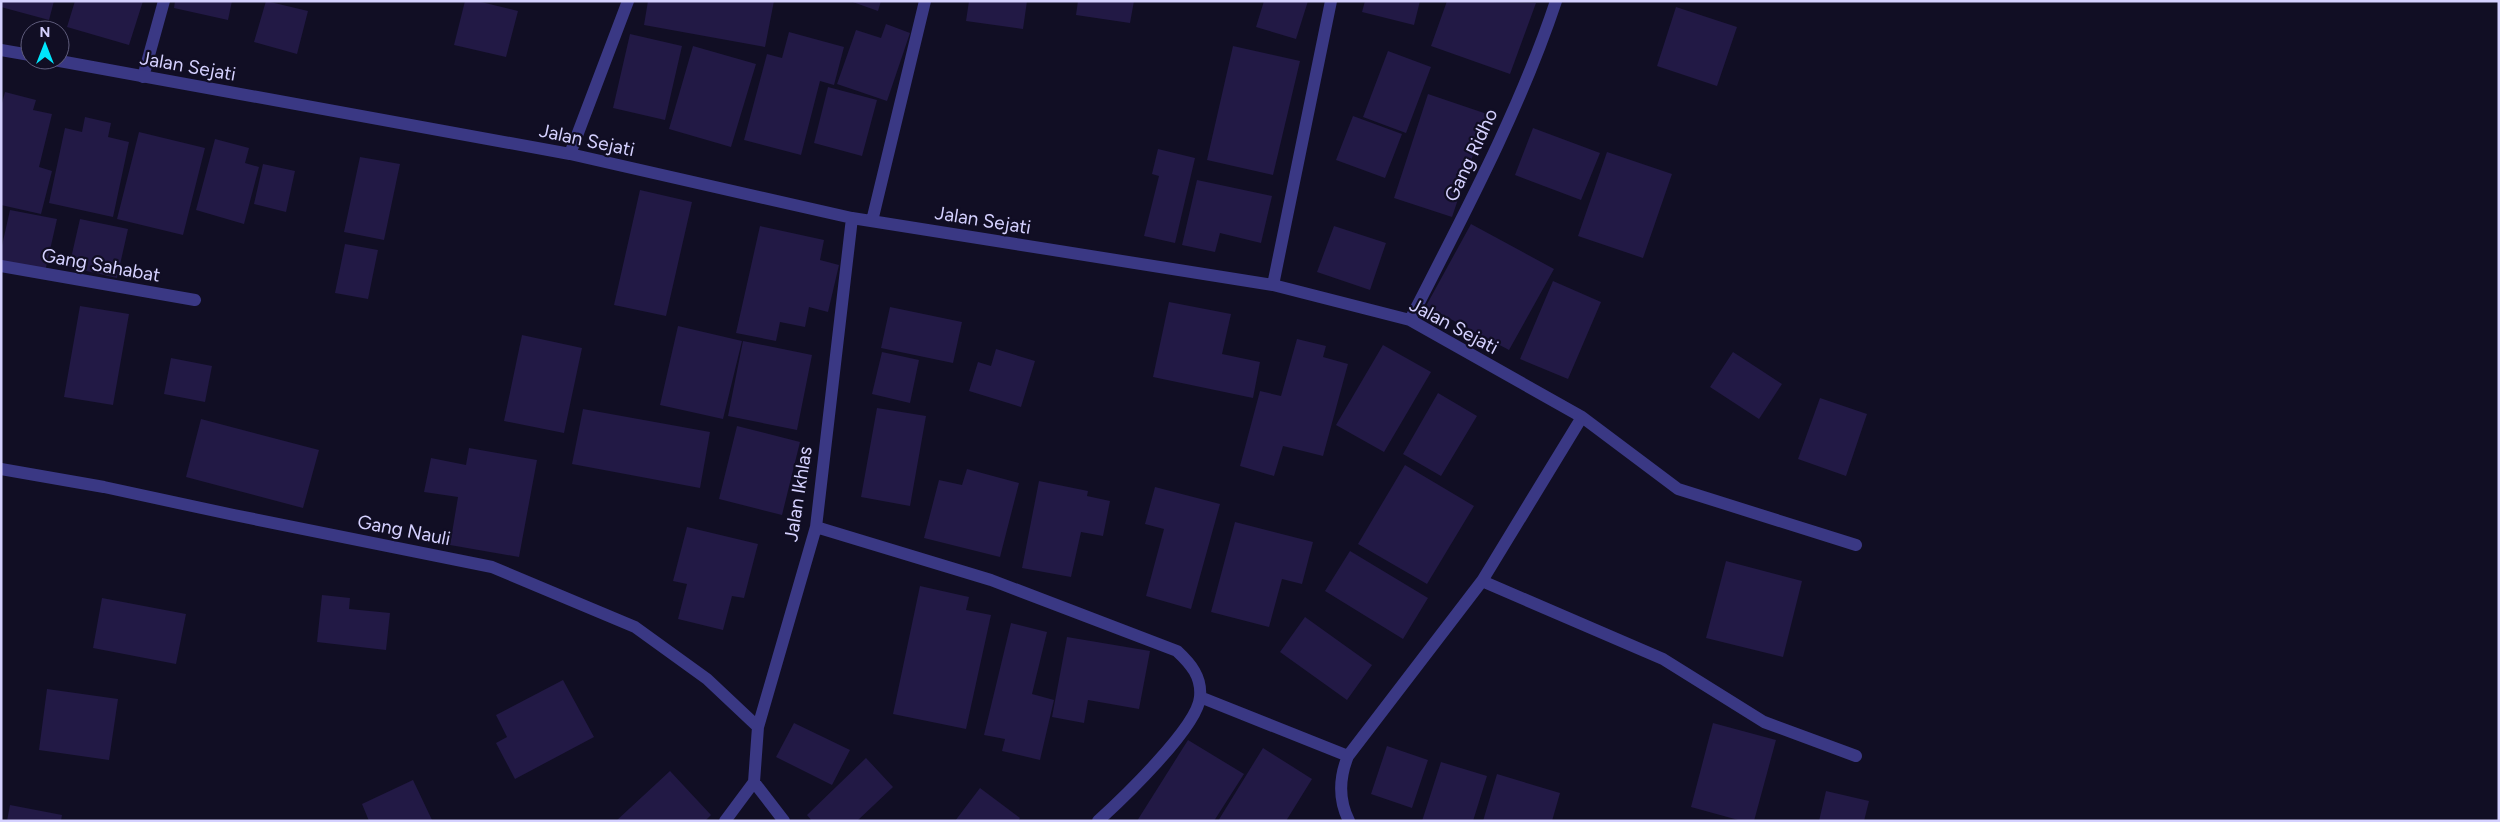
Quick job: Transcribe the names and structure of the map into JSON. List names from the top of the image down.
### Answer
{
  "streets": {
    "street": [
      "Jalan Sejati",
      "Gang Ridho",
      "Gang Sahabat",
      "Jalan Ikhlas",
      "Gang Nauli"
    ]
  },
  "crossings": [
    ["Jalan Sejati", "Gang Ridho"],
    ["Jalan Sejati", "Jalan Ikhlas"],
    ["Jalan Ikhlas", "Gang Nauli"]
  ],
  "north": "top"
}
